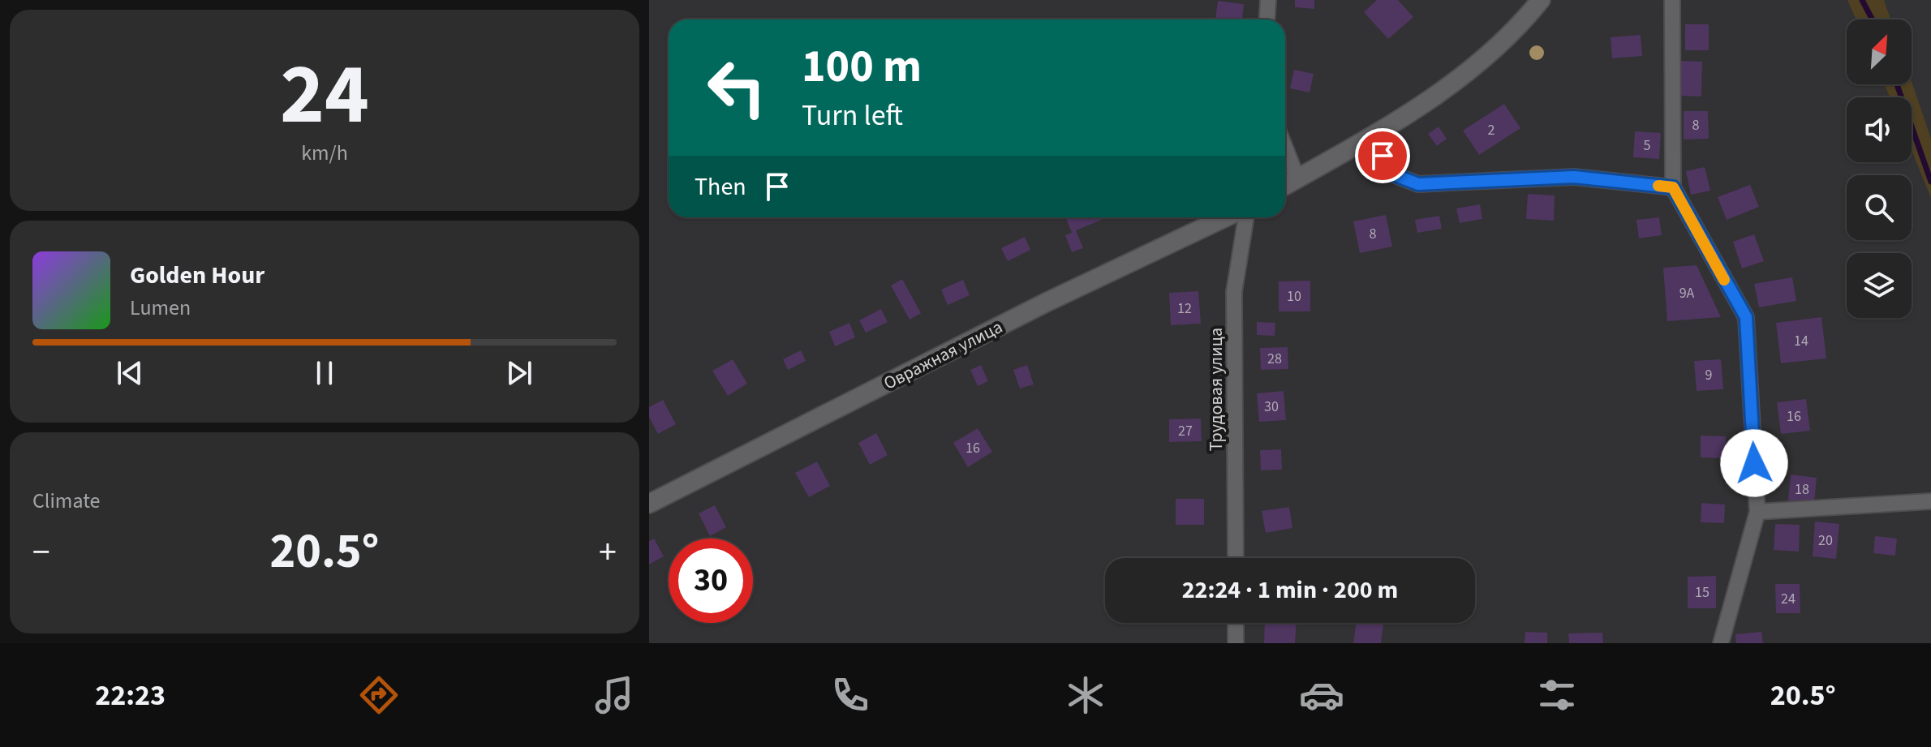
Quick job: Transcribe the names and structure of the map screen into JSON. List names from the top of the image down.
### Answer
{
  "streets": {
    "street": ["Овражная улица", "Трудовая улица"]
  },
  "house_numbers": [
    "8",
    "2",
    "5",
    "8",
    "9А",
    "10",
    "12",
    "14",
    "28",
    "9",
    "30",
    "16",
    "27",
    "16",
    "18",
    "20",
    "15",
    "24"
  ],
  "north": "top right",
  "page": {
    "tile": [
      ["24", "km/h"],
      "Climate"
    ],
    "turn": ["100 m", "Turn left"],
    "then": "Then",
    "song": ["Golden Hour", "Lumen"],
    "heat": ["−", "20.5°", "+"],
    "limit": "30",
    "trip": "22:24 · 1 min · 200 m",
    "tabs": ["22:23", "20.5°"]
  }
}
